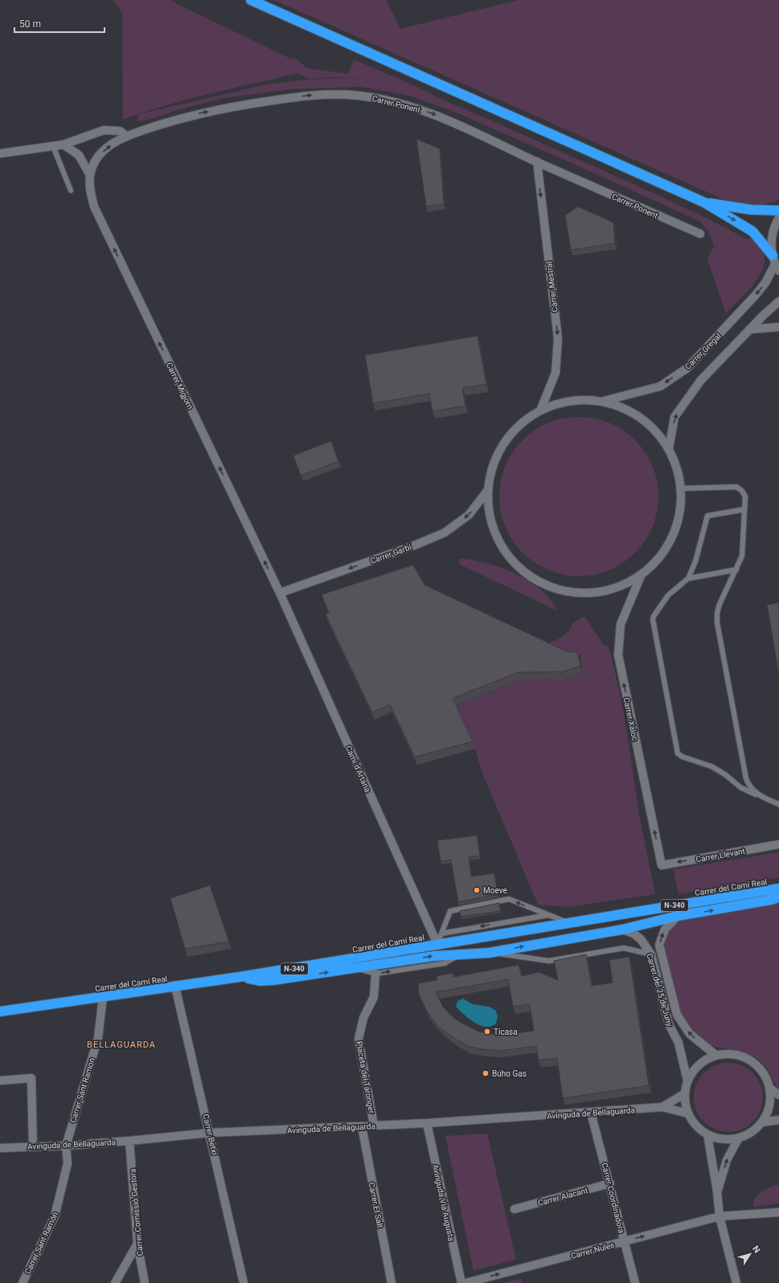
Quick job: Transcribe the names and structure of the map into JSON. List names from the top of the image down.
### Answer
{
  "streets": {
    "highway": ["Carrer del Camí Real", "N-340"],
    "street": [
      "Carrer Ponent",
      "Carrer Mestral",
      "Carrer Gregal",
      "Carrer Migjorn",
      "Carrer Garbí",
      "Carrer Xaloc",
      "Camí d'Artana",
      "Carrer Llevant",
      "Carrer del 25 de Juny",
      "Placeta del Taronger",
      "Carrer Sant Ramon",
      "Avinguda de Bellaguarda",
      "Carrer Betxí",
      "Carrer Alacant",
      "Carrer Coordinadora",
      "Avinguda Via Augusta",
      "Carrer El Salt",
      "Carrer Comissió Gestora",
      "Carrer Sant Ramón",
      "Carrer Nules"
    ]
  },
  "crossings": [
    ["Carrer Ponent", "Carrer Mestral"],
    ["Carrer Ponent", "Carrer Migjorn"],
    ["Carrer Migjorn", "Carrer Garbí"],
    ["Carrer Migjorn", "Camí d'Artana"],
    ["Carrer Garbí", "Camí d'Artana"],
    ["Carrer Xaloc", "Carrer Llevant"],
    ["Camí d'Artana", "Carrer del Camí Real"],
    ["Carrer del Camí Real", "Carrer Sant Ramon"],
    ["Carrer del Camí Real", "Carrer Betxí"],
    ["Carrer del 25 de Juny", "Avinguda de Bellaguarda"],
    ["Placeta del Taronger", "Avinguda de Bellaguarda"],
    ["Carrer Sant Ramon", "Avinguda de Bellaguarda"],
    ["Carrer Sant Ramon", "Carrer Sant Ramón"],
    ["Avinguda de Bellaguarda", "Carrer Betxí"],
    ["Avinguda de Bellaguarda", "Carrer Coordinadora"],
    ["Avinguda de Bellaguarda", "Avinguda Via Augusta"],
    ["Avinguda de Bellaguarda", "Carrer El Salt"],
    ["Avinguda de Bellaguarda", "Carrer Comissió Gestora"],
    ["Avinguda de Bellaguarda", "Carrer Sant Ramón"],
    ["Carrer Alacant", "Carrer Coordinadora"],
    ["Carrer Coordinadora", "Carrer Nules"]
  ],
  "one_way": [
    "Carrer Ponent",
    "Carrer Mestral",
    "Carrer Migjorn",
    "Carrer Garbí",
    "Carrer Xaloc",
    "Carrer Llevant",
    "Carrer Nules"
  ],
  "districts": ["BELLAGUARDA"],
  "places": ["Moeve", "Ticasa", "Búho Gas"],
  "scale_bar": "50 m",
  "north": "top right"
}
